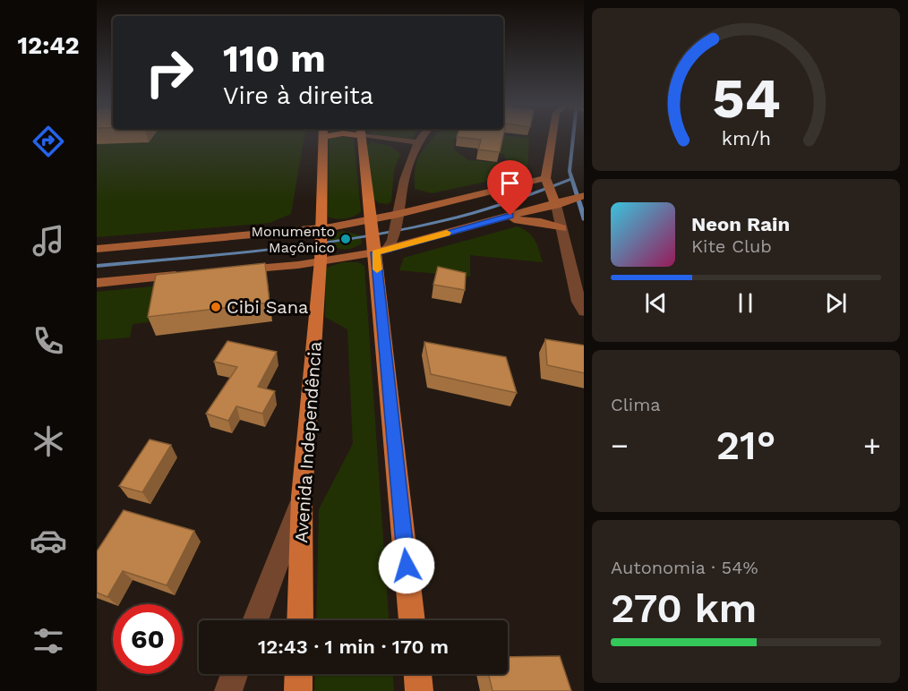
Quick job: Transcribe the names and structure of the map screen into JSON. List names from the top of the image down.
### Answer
{
  "streets": {
    "main road": ["Avenida Independência"]
  },
  "places": ["Monumento Maçônico", "Cibi Sana"],
  "page": {
    "tabs": "12:42",
    "turn": ["110 m", "Vire à direita"],
    "song": ["Neon Rain", "Kite Club"],
    "tile": [
      "Clima",
      ["Autonomia · 54%", "270 km"]
    ],
    "heat": ["−", "21°", "+"],
    "limit": "60",
    "trip": "12:43 · 1 min · 170 m",
    "gauge": ["54", "km/h"]
  }
}
